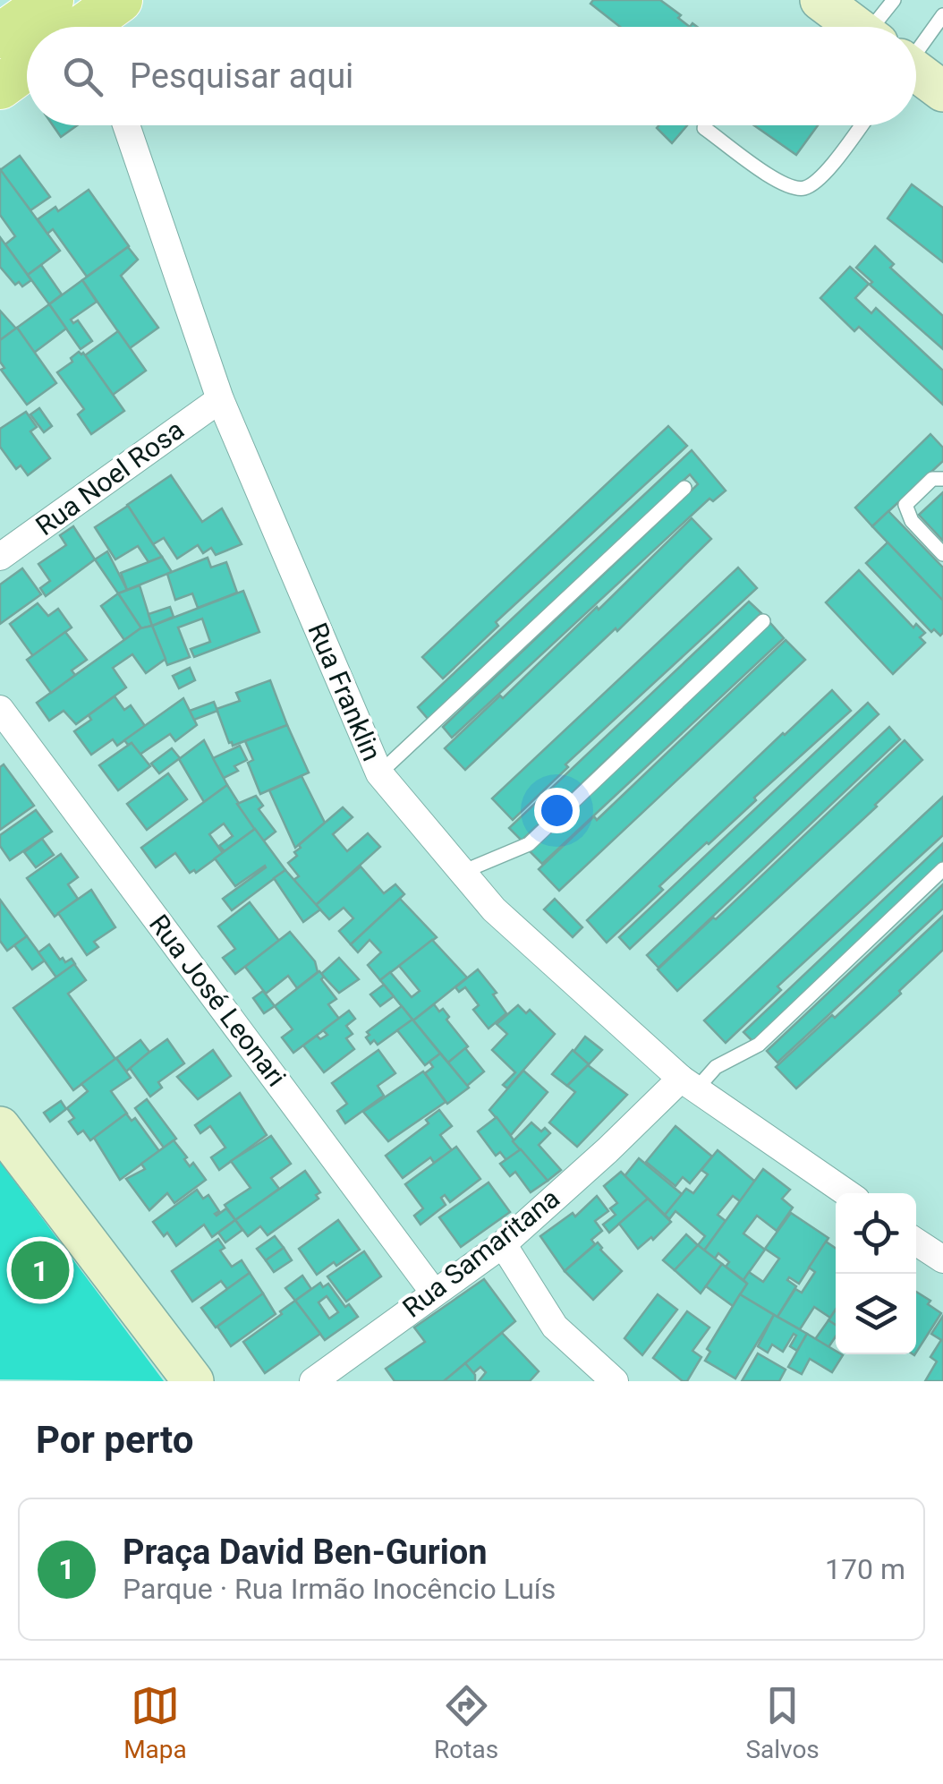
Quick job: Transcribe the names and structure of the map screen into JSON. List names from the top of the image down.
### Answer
{
  "streets": {
    "street": [
      "Rua Noel Rosa",
      "Rua Franklin",
      "Rua José Leonari",
      "Rua Samaritana"
    ]
  },
  "crossings": [
    ["Rua Noel Rosa", "Rua Franklin"],
    ["Rua Franklin", "Rua Samaritana"],
    ["Rua José Leonari", "Rua Samaritana"]
  ],
  "page": {
    "search": "Pesquisar aqui",
    "pins": "1",
    "heading": "Por perto",
    "list": [
      {
        "mark": "1",
        "name": "Praça David Ben-Gurion",
        "note": "Parque · Rua Irmão Inocêncio Luís",
        "value": "170 m"
      }
    ],
    "nav": ["Mapa", "Rotas", "Salvos"]
  }
}
